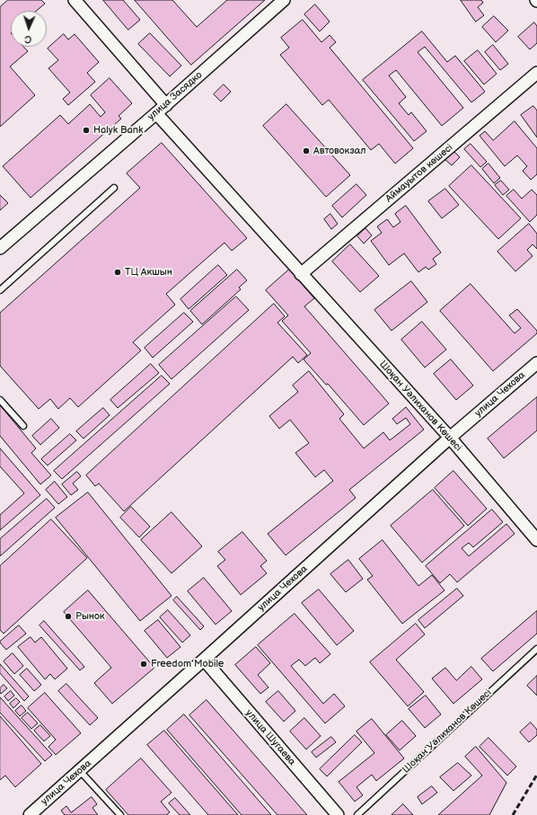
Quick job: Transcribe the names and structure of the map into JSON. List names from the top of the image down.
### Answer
{
  "streets": {
    "street": [
      "улица Засядко",
      "Аймауытов көшесі",
      "улица Чехова",
      "Шоқан Уәлиханов Көшесі",
      "улица Шугаева"
    ]
  },
  "crossings": [
    ["улица Засядко", "Шоқан Уәлиханов Көшесі"],
    ["Аймауытов көшесі", "Шоқан Уәлиханов Көшесі"],
    ["улица Чехова", "Шоқан Уәлиханов Көшесі"],
    ["улица Чехова", "улица Шугаева"]
  ],
  "places": [
    "Halyk Bank",
    "Автовокзал",
    "ТЦ Акшын",
    "Рынок",
    "Freedom Mobile"
  ],
  "north": "bottom"
}
